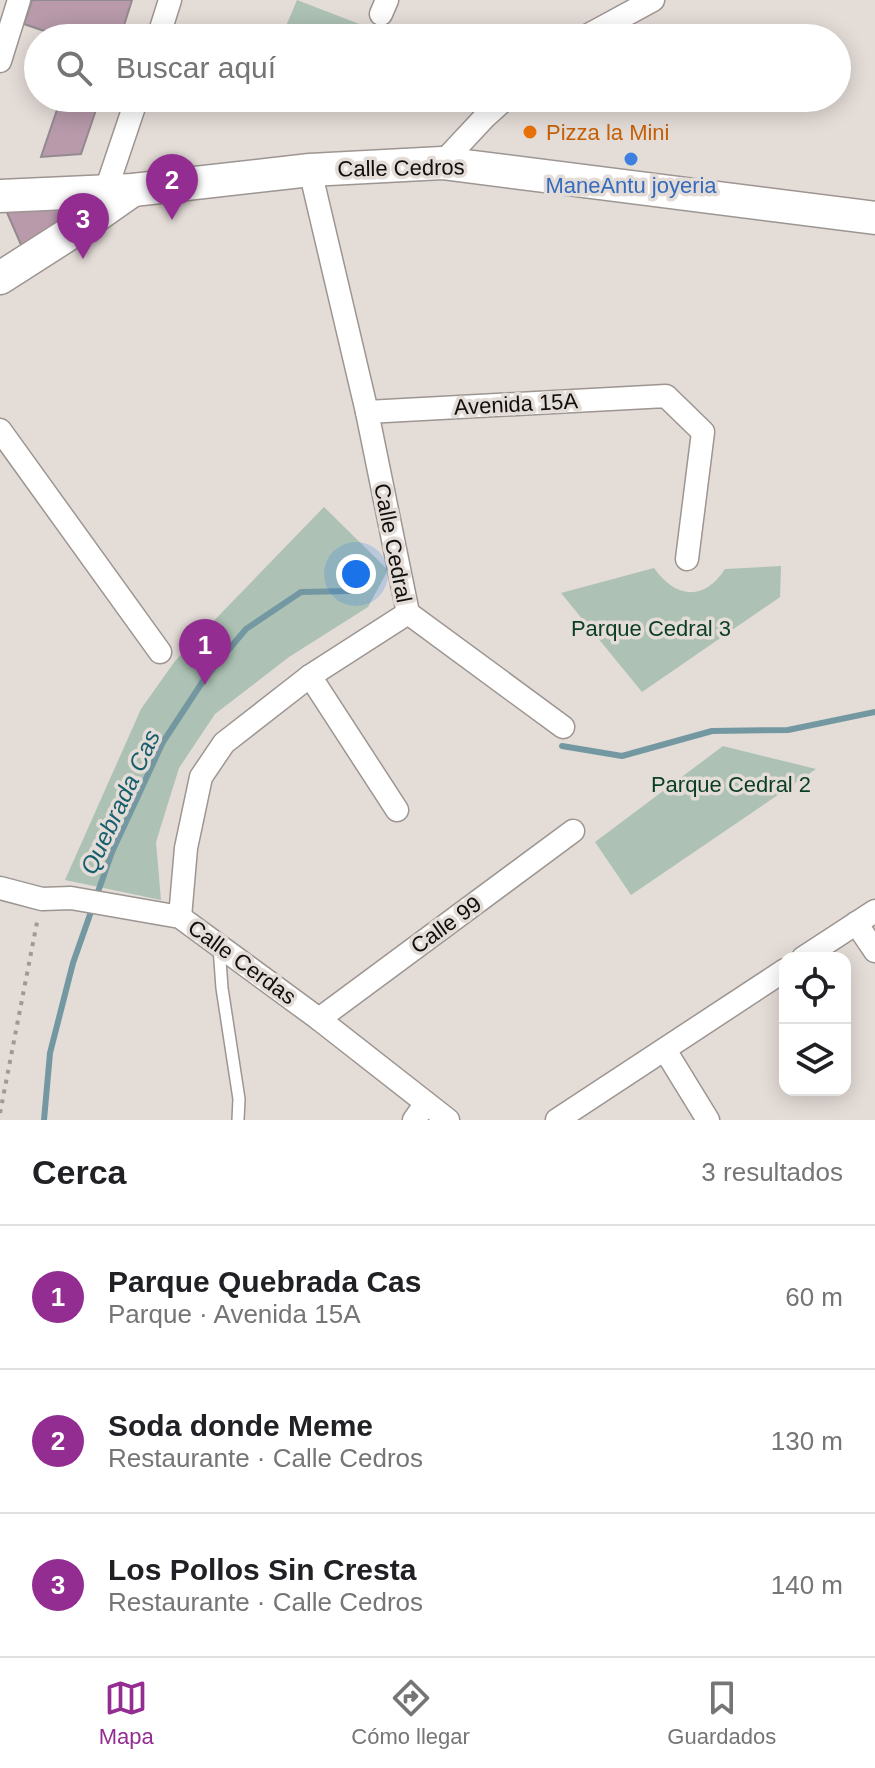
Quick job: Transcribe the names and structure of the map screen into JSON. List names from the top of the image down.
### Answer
{
  "streets": {
    "street": [
      "Calle Cedros",
      "Avenida 15A",
      "Calle Cedral",
      "Calle 99",
      "Calle Cerdas"
    ]
  },
  "crossings": [
    ["Calle Cedros", "Calle Cedral"],
    ["Avenida 15A", "Calle Cedral"],
    ["Calle Cedral", "Calle Cerdas"],
    ["Calle 99", "Calle Cerdas"]
  ],
  "water": ["Quebrada Cas"],
  "parks": ["Parque Cedral 3", "Parque Cedral 2"],
  "places": ["Pizza la Mini", "ManeAntu joyeria"],
  "page": {
    "search": "Buscar aquí",
    "pins": ["2", "3", "1"],
    "heading": ["Cerca", "3 resultados"],
    "list": [
      {
        "mark": "1",
        "name": "Parque Quebrada Cas",
        "note": "Parque · Avenida 15A",
        "value": "60 m"
      },
      {
        "mark": "2",
        "name": "Soda donde Meme",
        "note": "Restaurante · Calle Cedros",
        "value": "130 m"
      },
      {
        "mark": "3",
        "name": "Los Pollos Sin Cresta",
        "note": "Restaurante · Calle Cedros",
        "value": "140 m"
      }
    ],
    "nav": ["Mapa", "Cómo llegar", "Guardados"]
  }
}
